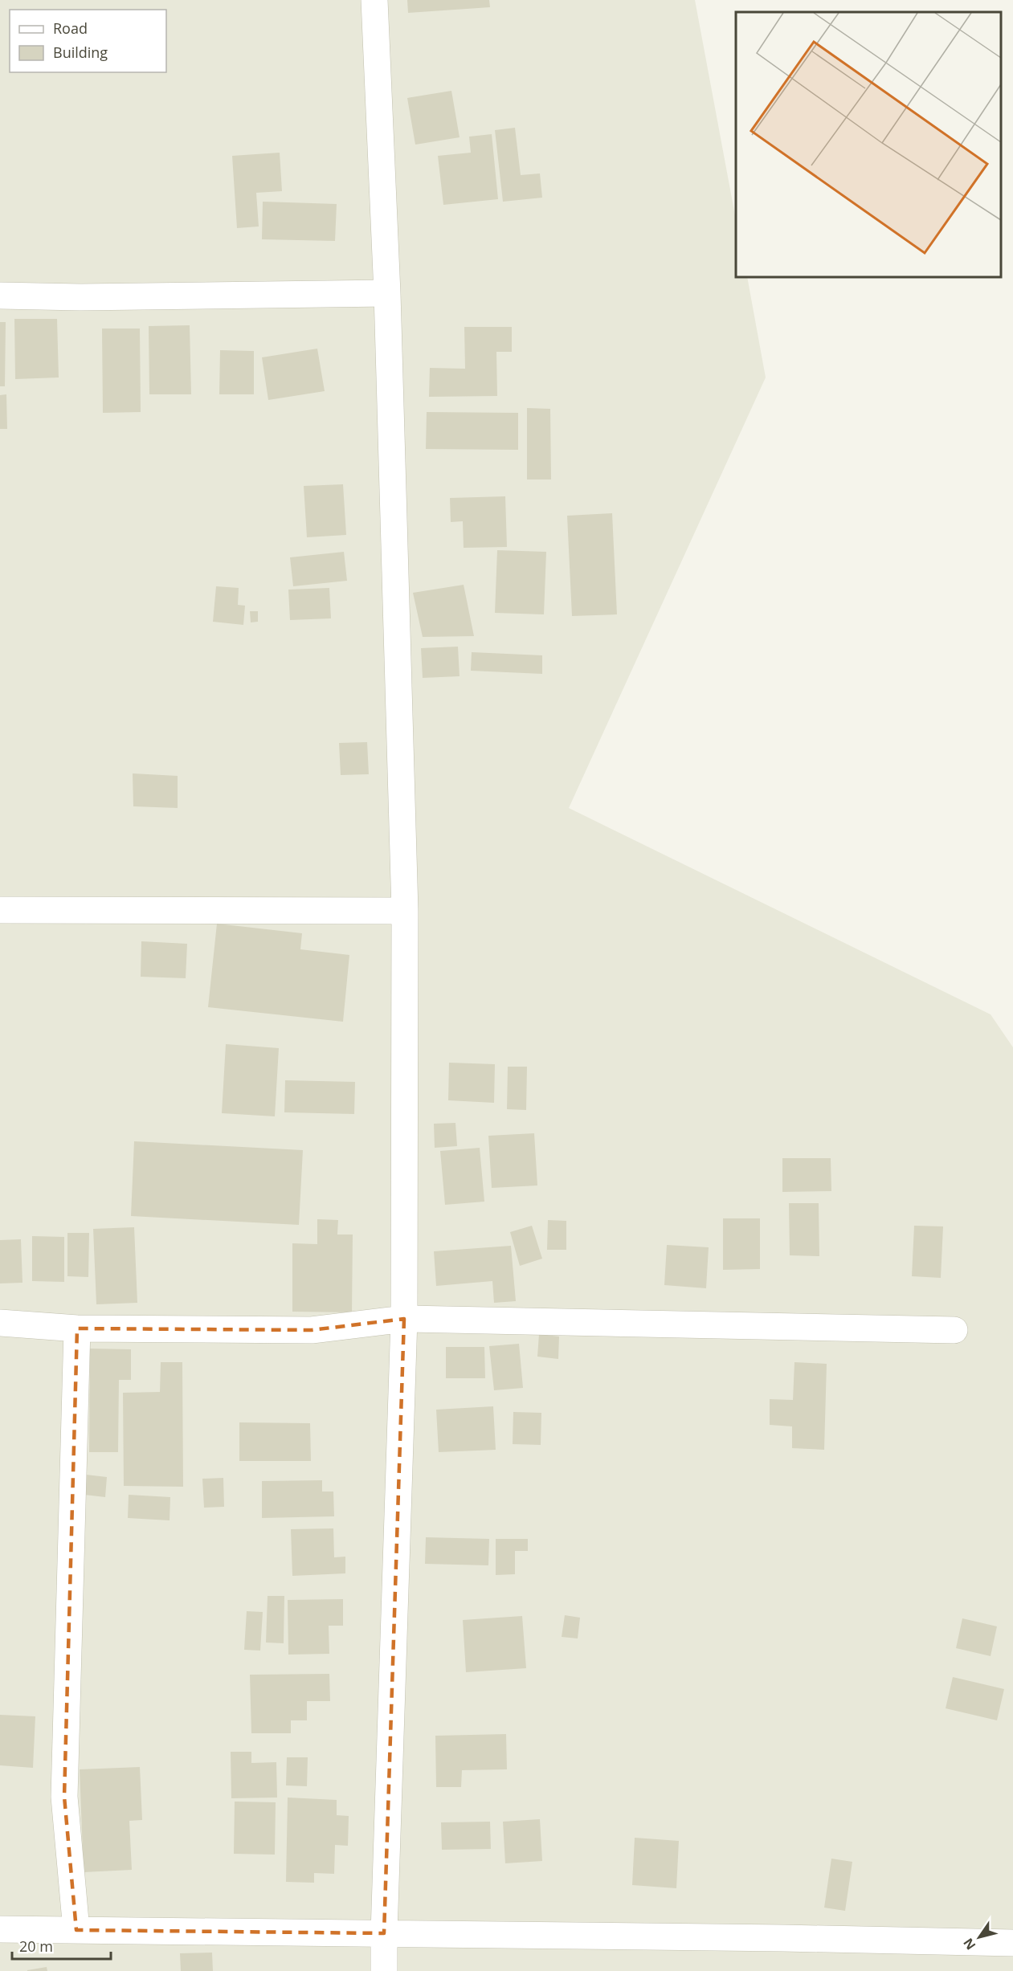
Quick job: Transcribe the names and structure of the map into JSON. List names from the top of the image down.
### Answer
{
  "legend": ["Road", "Building"],
  "scale_bar": "20 m",
  "north": "bottom left"
}
